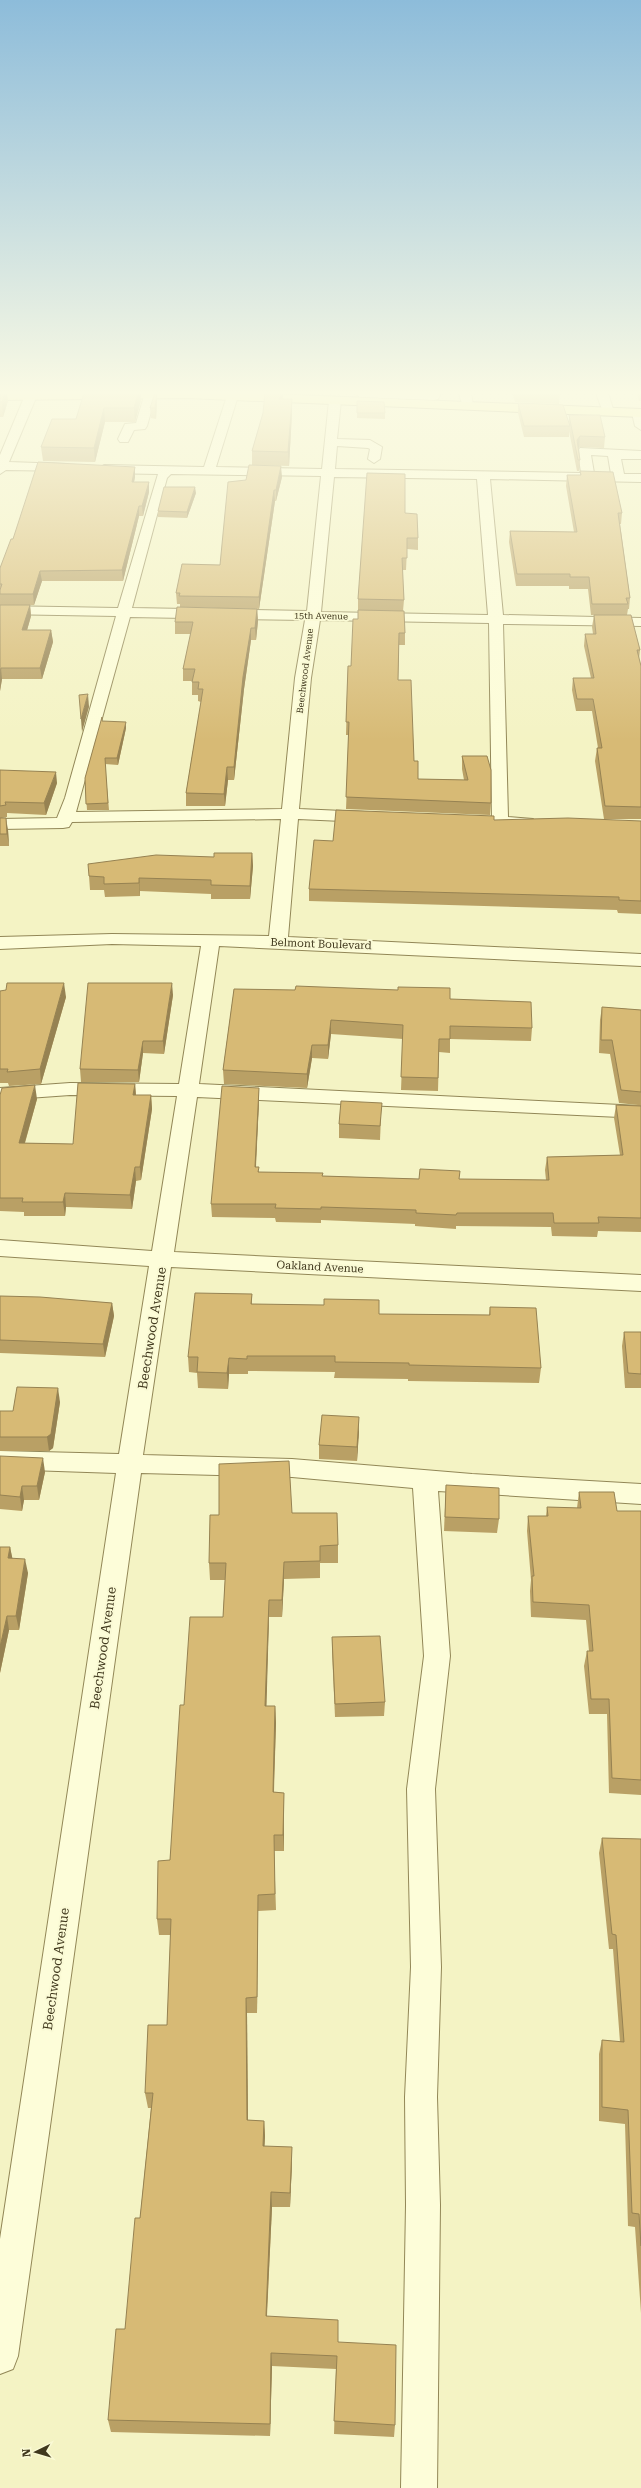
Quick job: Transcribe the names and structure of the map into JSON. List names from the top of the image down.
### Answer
{
  "streets": {
    "street": [
      "15th Avenue",
      "Beechwood Avenue",
      "Belmont Boulevard",
      "Oakland Avenue"
    ]
  },
  "crossings": [
    ["15th Avenue", "Beechwood Avenue"],
    ["Beechwood Avenue", "Belmont Boulevard"],
    ["Beechwood Avenue", "Oakland Avenue"]
  ],
  "north": "left"
}
